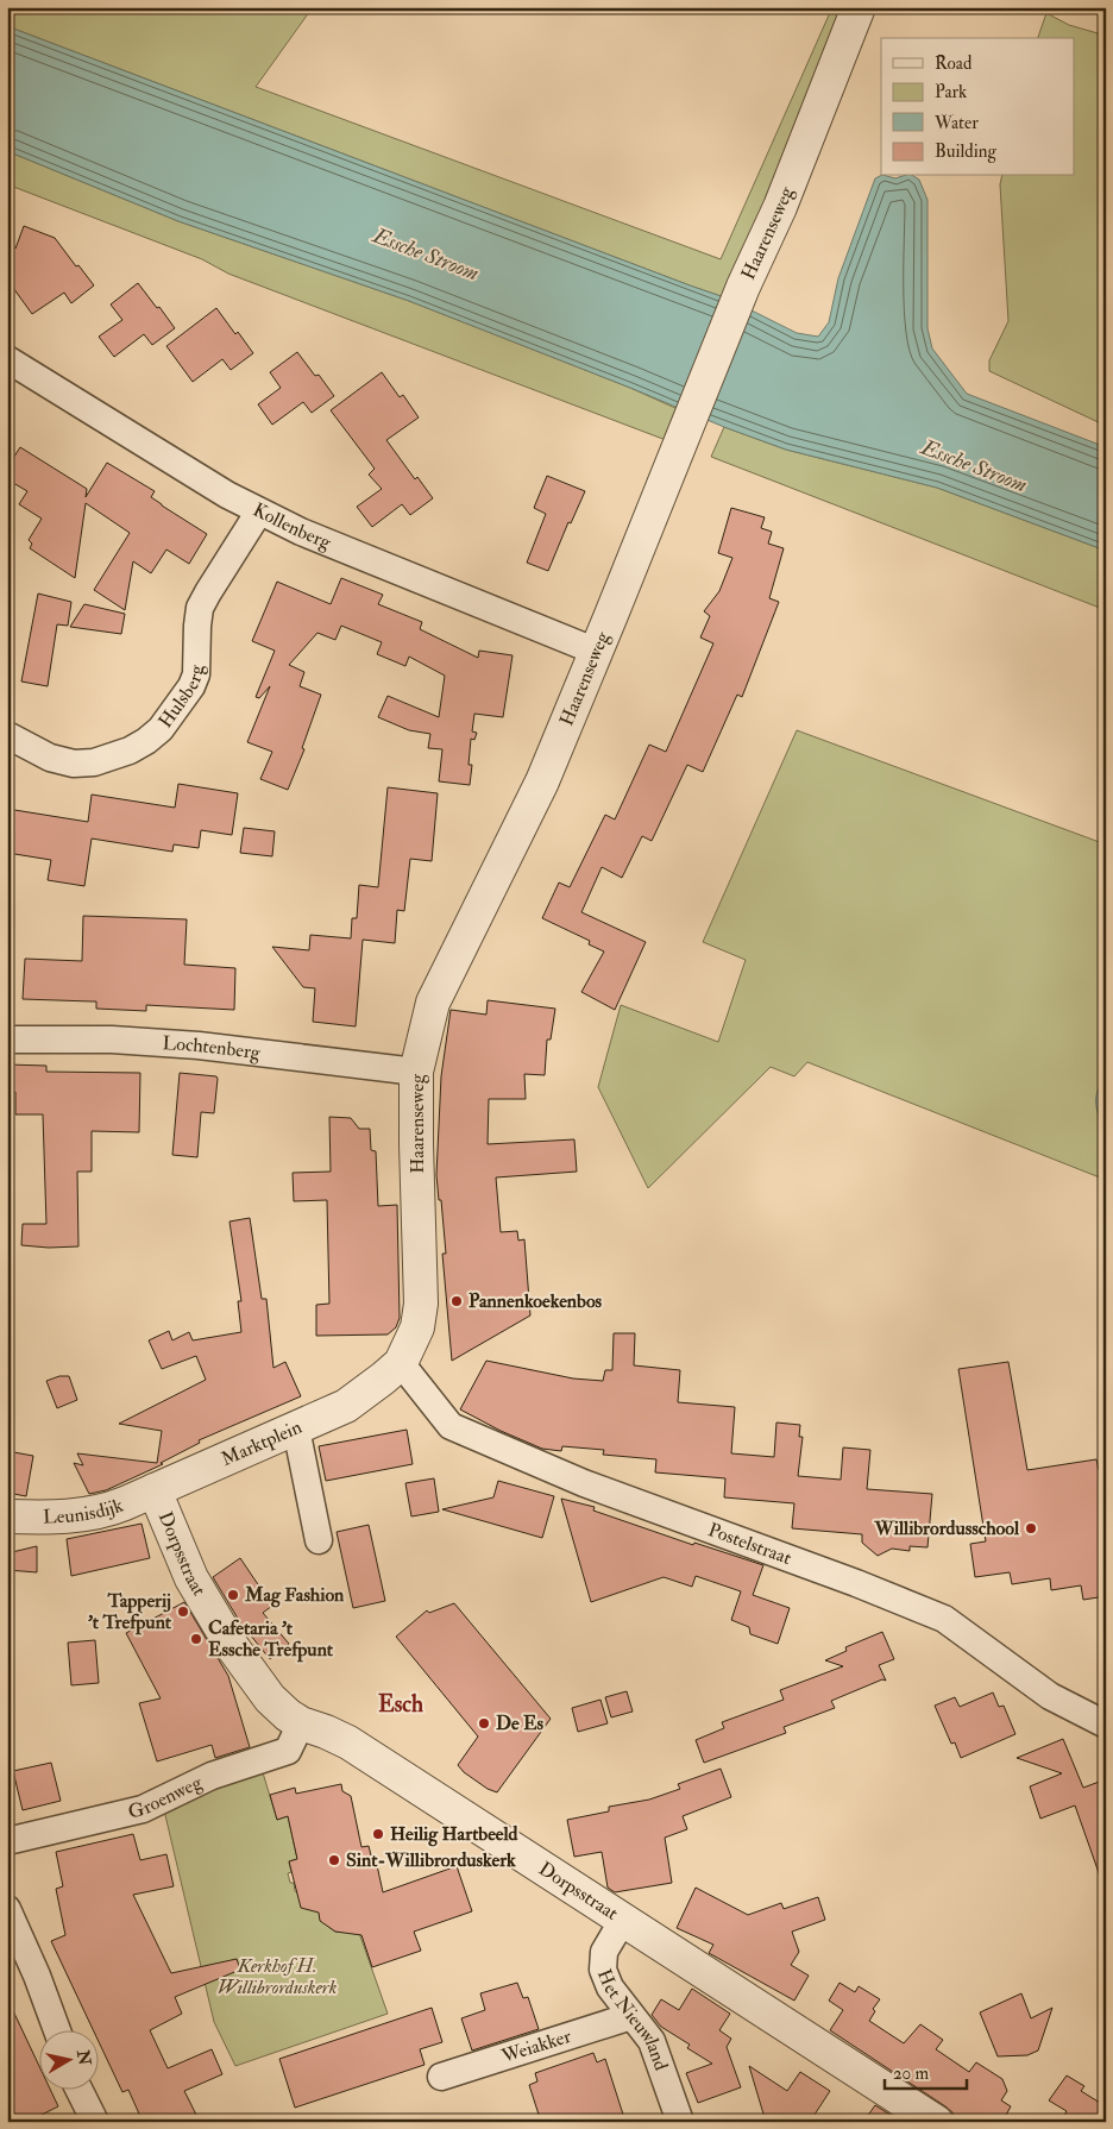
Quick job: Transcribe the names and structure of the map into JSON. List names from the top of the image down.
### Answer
{
  "streets": {
    "street": [
      "Haarenseweg",
      "Kollenberg",
      "Hulsberg",
      "Lochtenberg",
      "Marktplein",
      "Leunisdijk",
      "Postelstraat",
      "Dorpsstraat",
      "Groenweg",
      "Het Nieuwland",
      "Weiakker"
    ]
  },
  "crossings": [
    ["Haarenseweg", "Kollenberg"],
    ["Haarenseweg", "Lochtenberg"],
    ["Haarenseweg", "Postelstraat"],
    ["Kollenberg", "Hulsberg"],
    ["Marktplein", "Leunisdijk"],
    ["Marktplein", "Dorpsstraat"],
    ["Leunisdijk", "Dorpsstraat"],
    ["Dorpsstraat", "Groenweg"],
    ["Dorpsstraat", "Het Nieuwland"],
    ["Het Nieuwland", "Weiakker"]
  ],
  "districts": ["Esch"],
  "water": ["Essche Stroom"],
  "parks": ["Kerkhof H. Willibrorduskerk"],
  "places": [
    "Pannenkoekenbos",
    "Willibrordusschool",
    "Mag Fashion",
    "Tapperij 't Trefpunt",
    "Cafetaria 't Essche Trefpunt",
    "De Es",
    "Heilig Hartbeeld",
    "Sint-Willibrorduskerk"
  ],
  "legend": [
    "Road",
    "Park",
    "Water",
    "Building"
  ],
  "scale_bar": "20 m",
  "north": "right"
}
